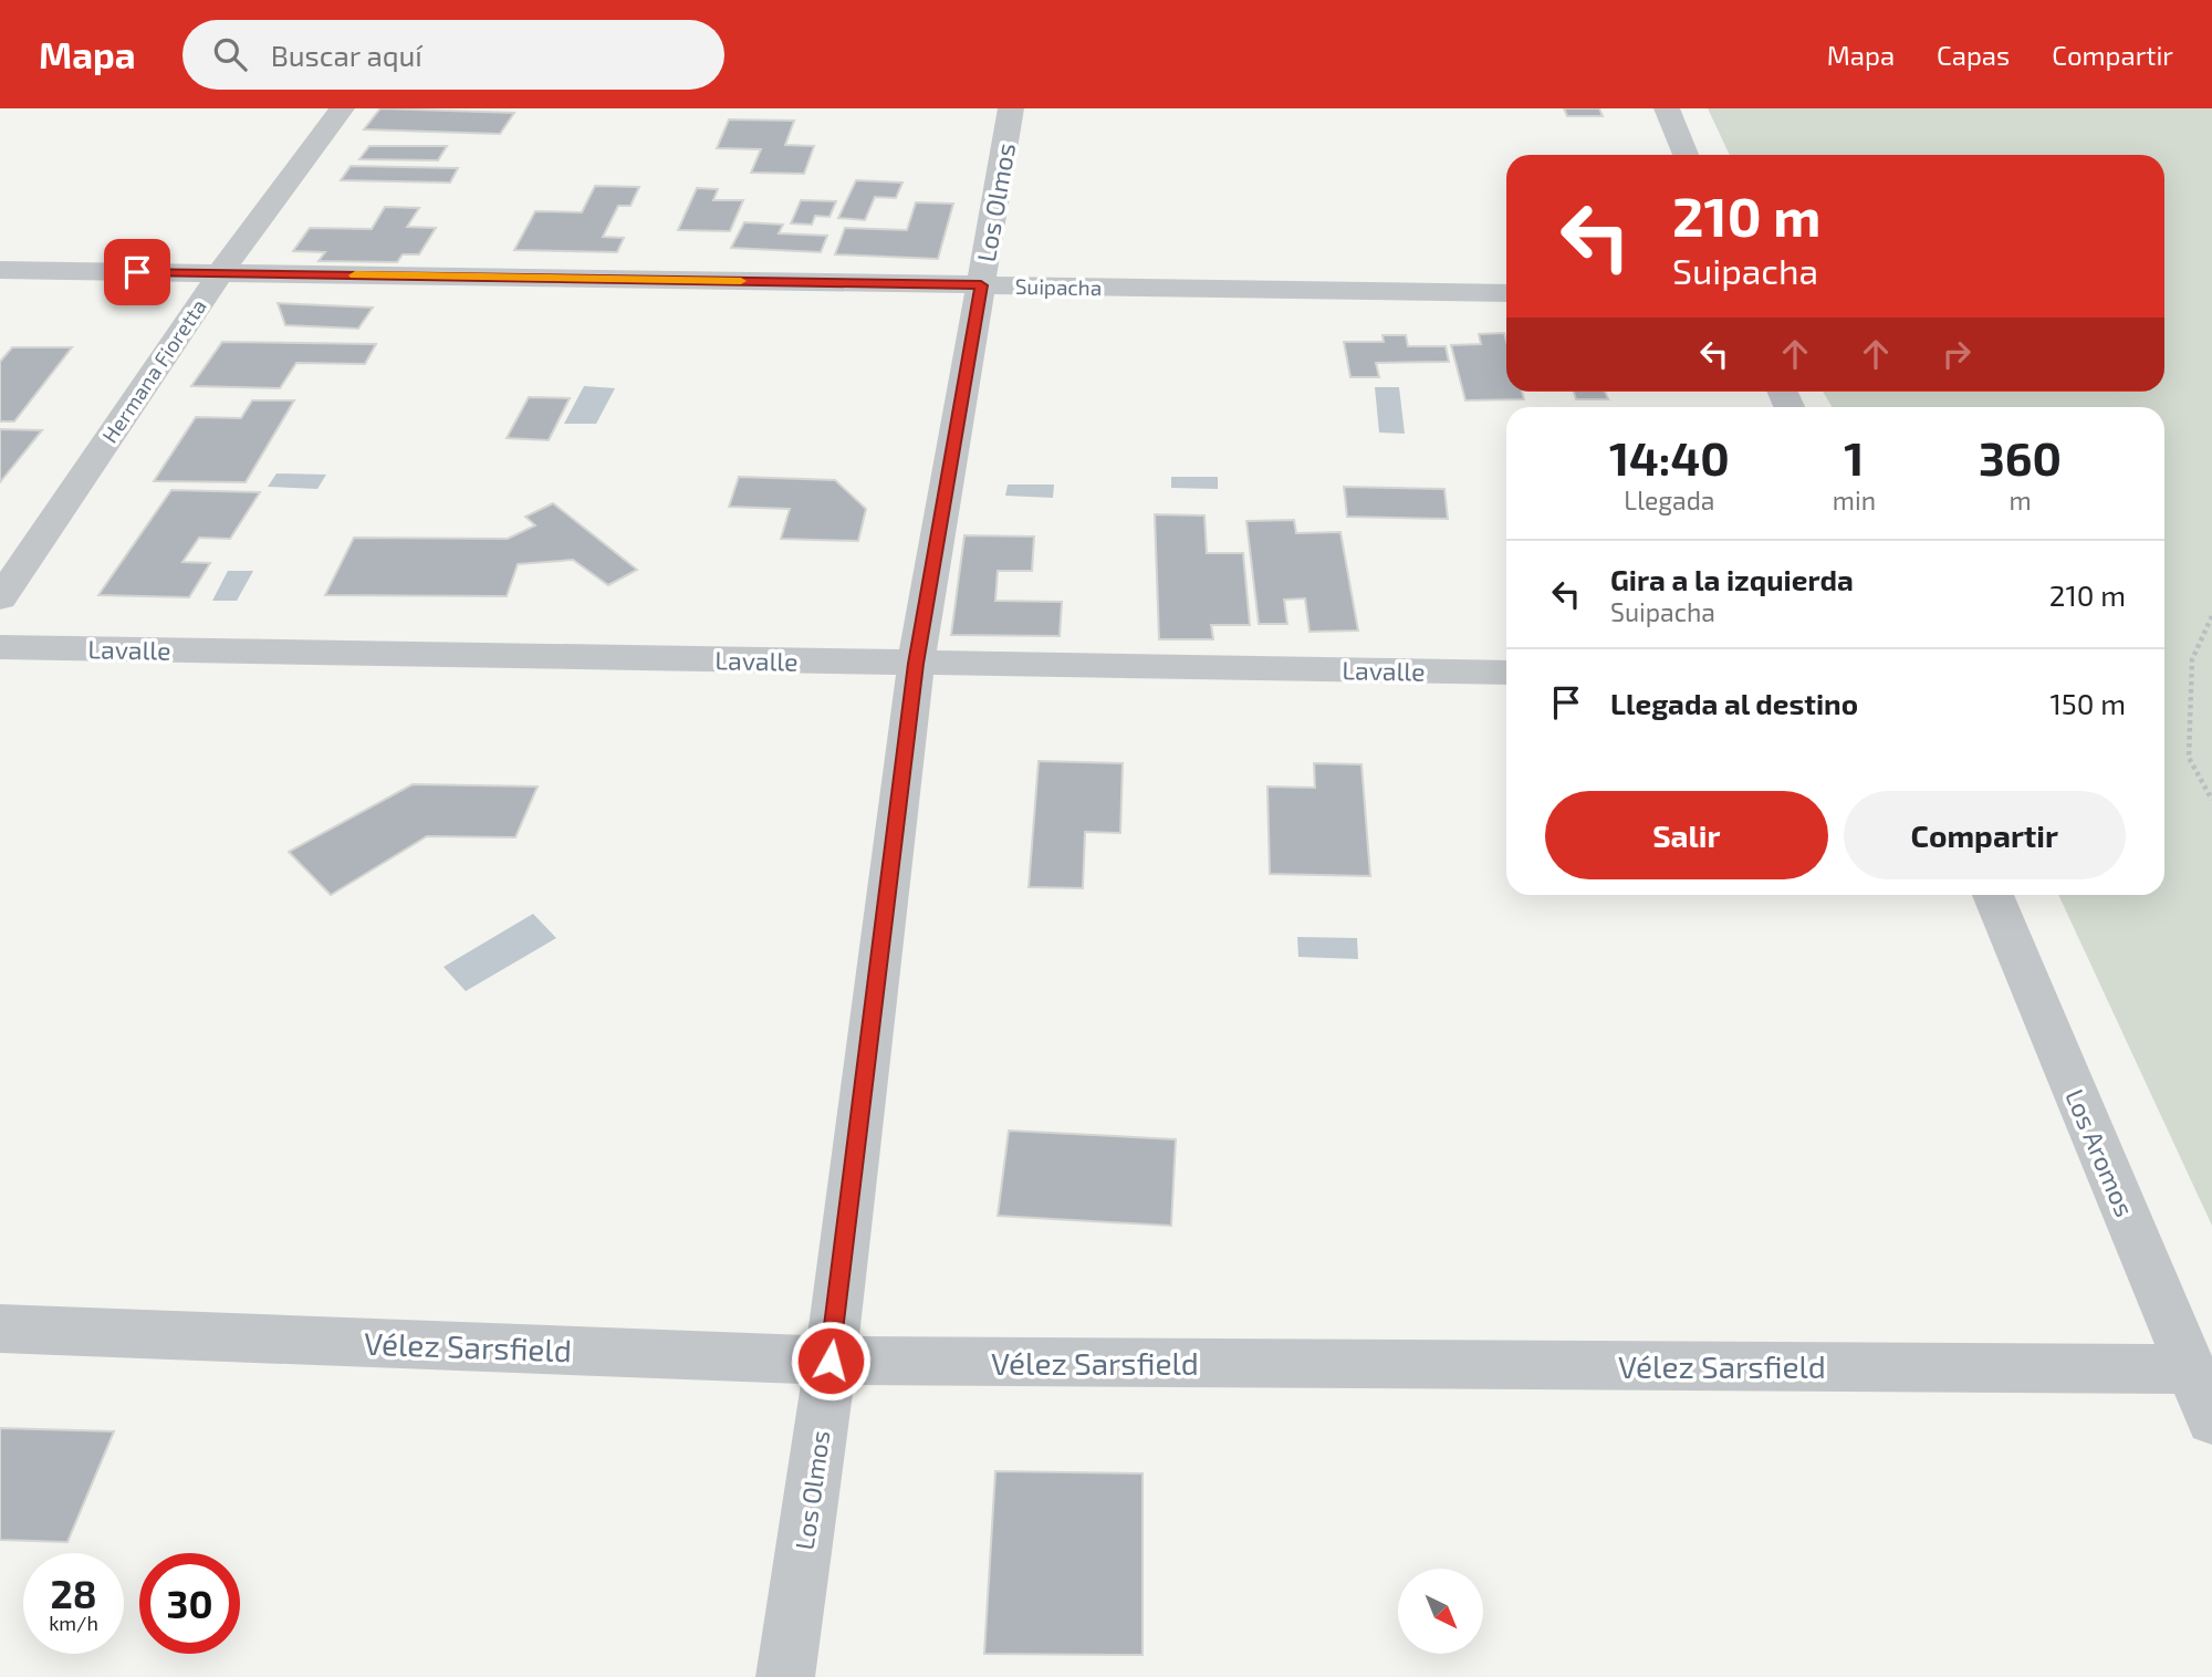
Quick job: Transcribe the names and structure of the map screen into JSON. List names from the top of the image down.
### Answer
{
  "streets": {
    "street": [
      "Los Olmos",
      "Suipacha",
      "Hermana Fioretta",
      "Lavalle",
      "Los Aromos",
      "Vélez Sarsfield"
    ]
  },
  "crossings": [
    ["Los Olmos", "Suipacha"],
    ["Los Olmos", "Lavalle"],
    ["Los Olmos", "Vélez Sarsfield"],
    ["Suipacha", "Hermana Fioretta"],
    ["Los Aromos", "Vélez Sarsfield"]
  ],
  "north": "bottom right",
  "page": {
    "header": "Mapa",
    "search": "Buscar aquí",
    "nav": ["Mapa", "Capas", "Compartir"],
    "turn": ["210 m", "Suipacha"],
    "eta": [
      "14:40",
      "Llegada",
      "1",
      "min",
      "360",
      "m"
    ],
    "list": [
      {
        "name": "Gira a la izquierda",
        "note": "Suipacha",
        "value": "210 m"
      },
      {
        "name": "Llegada al destino",
        "value": "150 m"
      }
    ],
    "buttons": ["Salir", "Compartir"],
    "speed": "28 km/h",
    "limit": "30"
  }
}
